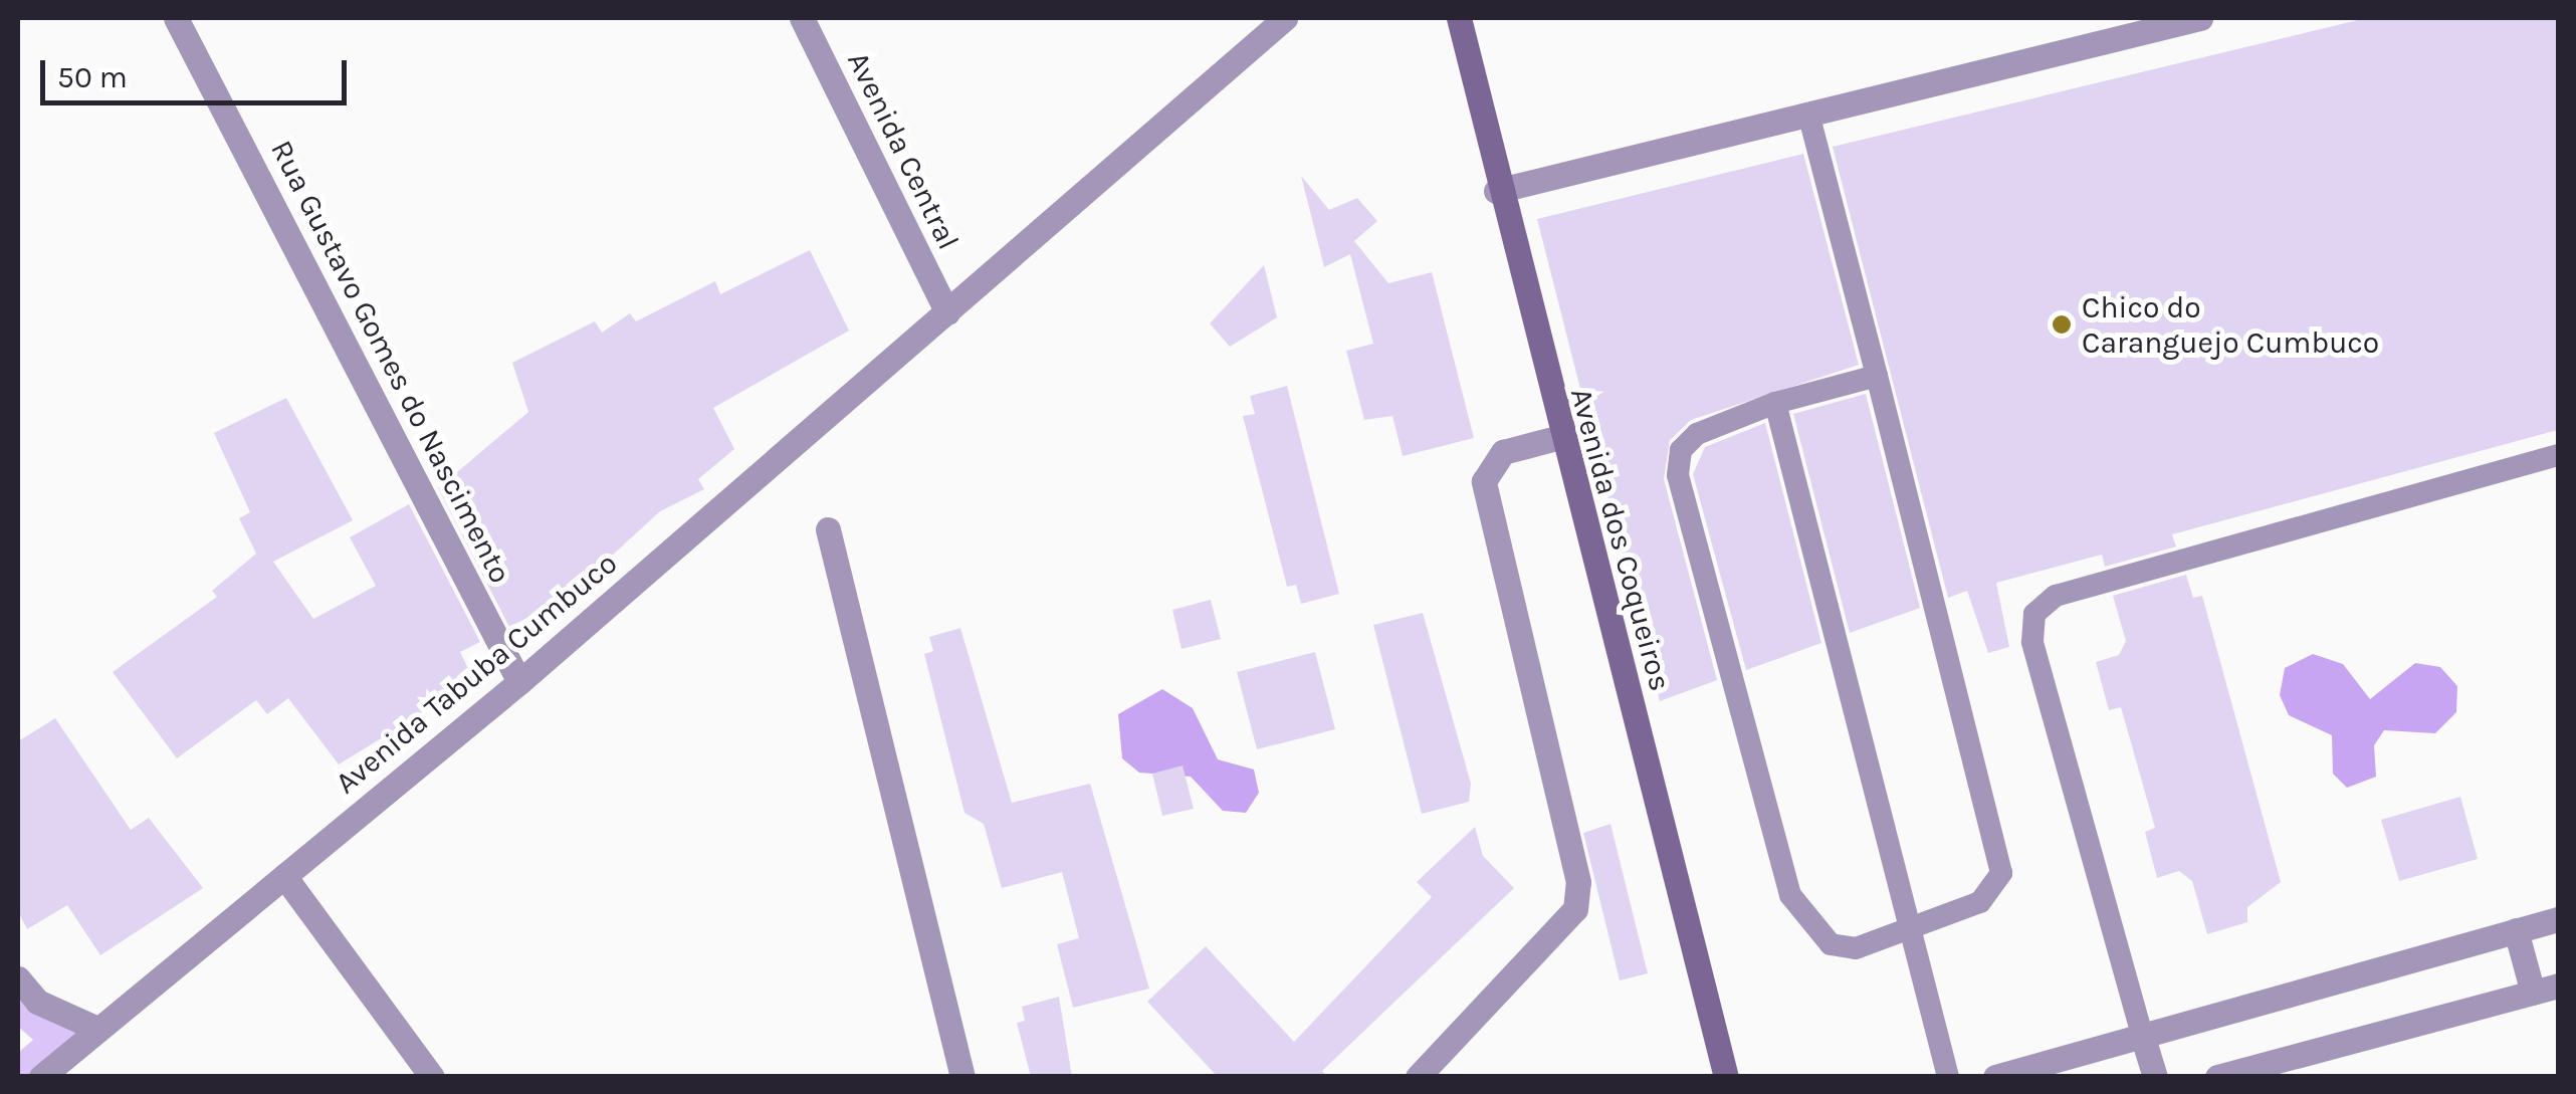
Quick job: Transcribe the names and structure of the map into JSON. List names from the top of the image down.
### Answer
{
  "streets": {
    "main road": ["Avenida dos Coqueiros"],
    "street": ["Avenida Central", "Rua Gustavo Gomes do Nascimento", "Avenida Tabuba Cumbuco"]
  },
  "crossings": [
    ["Avenida Central", "Avenida Tabuba Cumbuco"],
    ["Rua Gustavo Gomes do Nascimento", "Avenida Tabuba Cumbuco"]
  ],
  "places": ["Chico do Caranguejo Cumbuco"],
  "scale_bar": "50 m"
}
